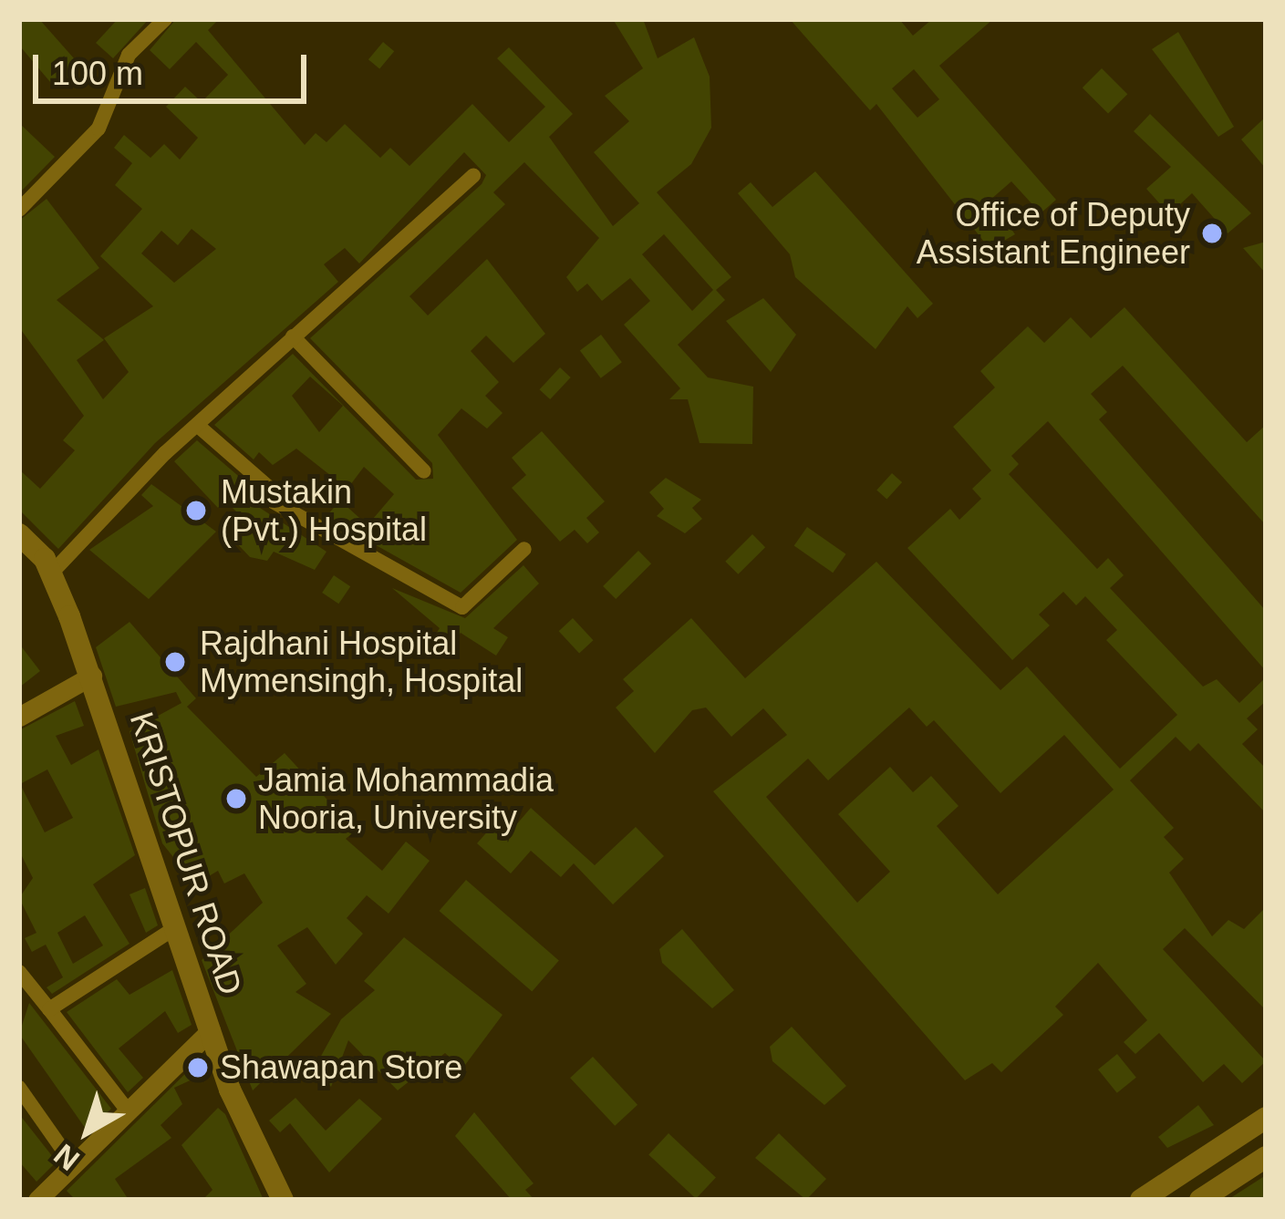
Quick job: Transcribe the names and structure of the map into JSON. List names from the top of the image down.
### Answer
{
  "streets": {
    "main road": ["KRISTOPUR ROAD"]
  },
  "places": [
    "Office of Deputy Assistant Engineer",
    "Mustakin (Pvt.) Hospital",
    "Rajdhani Hospital Mymensingh, Hospital",
    "Jamia Mohammadia Nooria, University",
    "Shawapan Store"
  ],
  "scale_bar": "100 m",
  "north": "bottom left"
}
